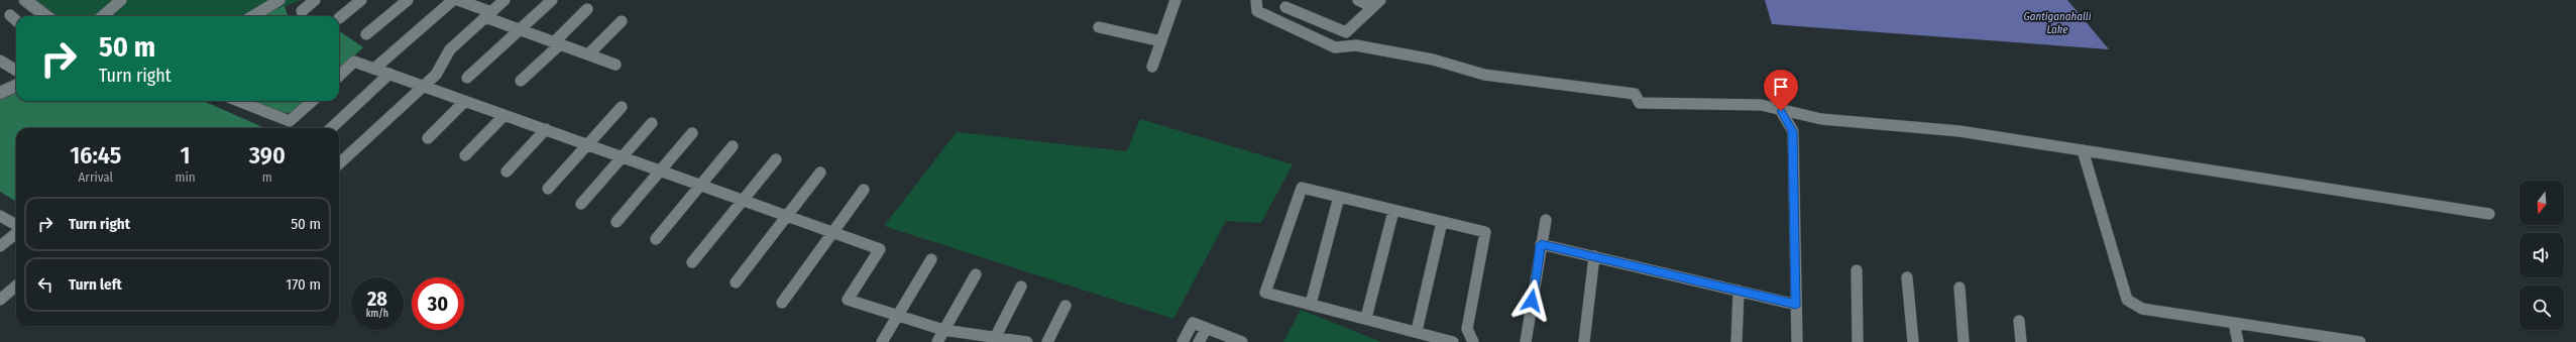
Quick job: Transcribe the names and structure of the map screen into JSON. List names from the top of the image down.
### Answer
{
  "water": ["Gantiganahalli Lake"],
  "north": "bottom",
  "page": {
    "turn": ["50 m", "Turn right"],
    "eta": [
      "16:45",
      "Arrival",
      "1",
      "min",
      "390",
      "m"
    ],
    "list": [
      {
        "name": "Turn right",
        "value": "50 m"
      },
      {
        "name": "Turn left",
        "value": "170 m"
      }
    ],
    "speed": "28 km/h",
    "limit": "30"
  }
}
